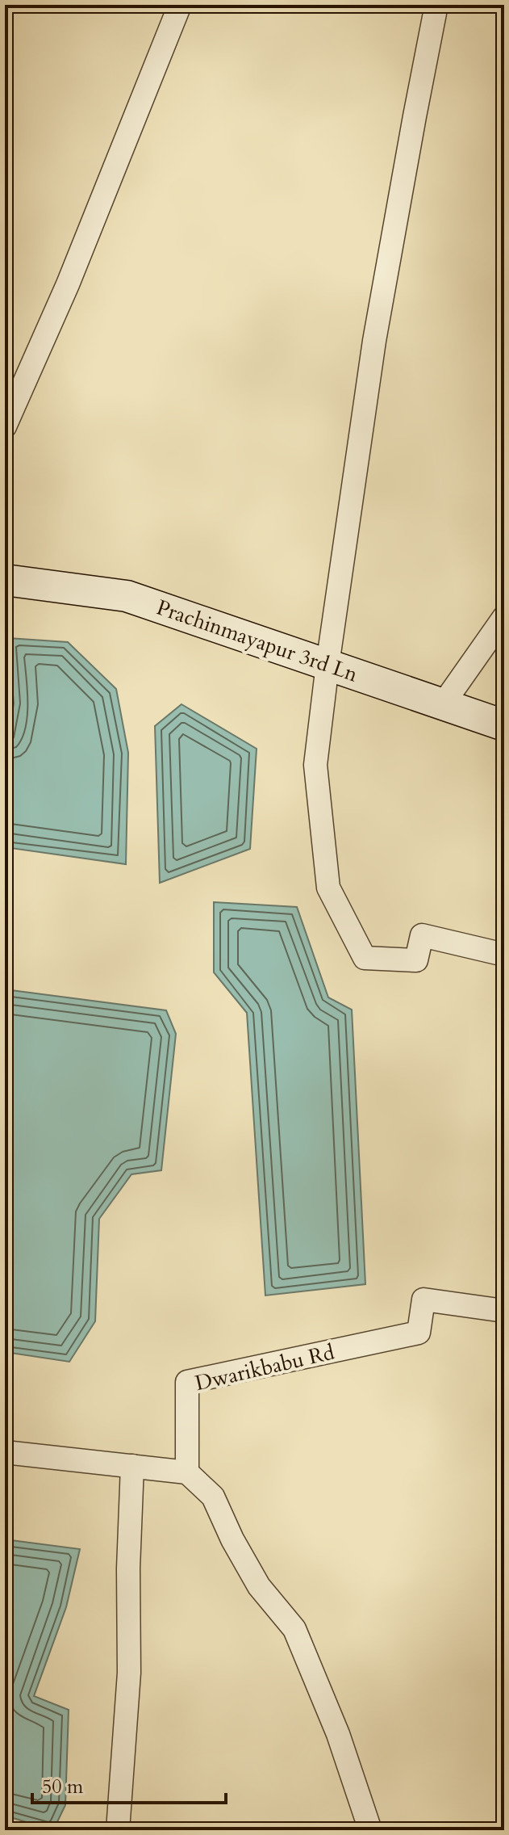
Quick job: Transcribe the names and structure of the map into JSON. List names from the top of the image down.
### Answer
{
  "streets": {
    "main road": ["Prachinmayapur 3rd Ln"],
    "street": ["Dwarikbabu Rd"]
  },
  "scale_bar": "50 m"
}
